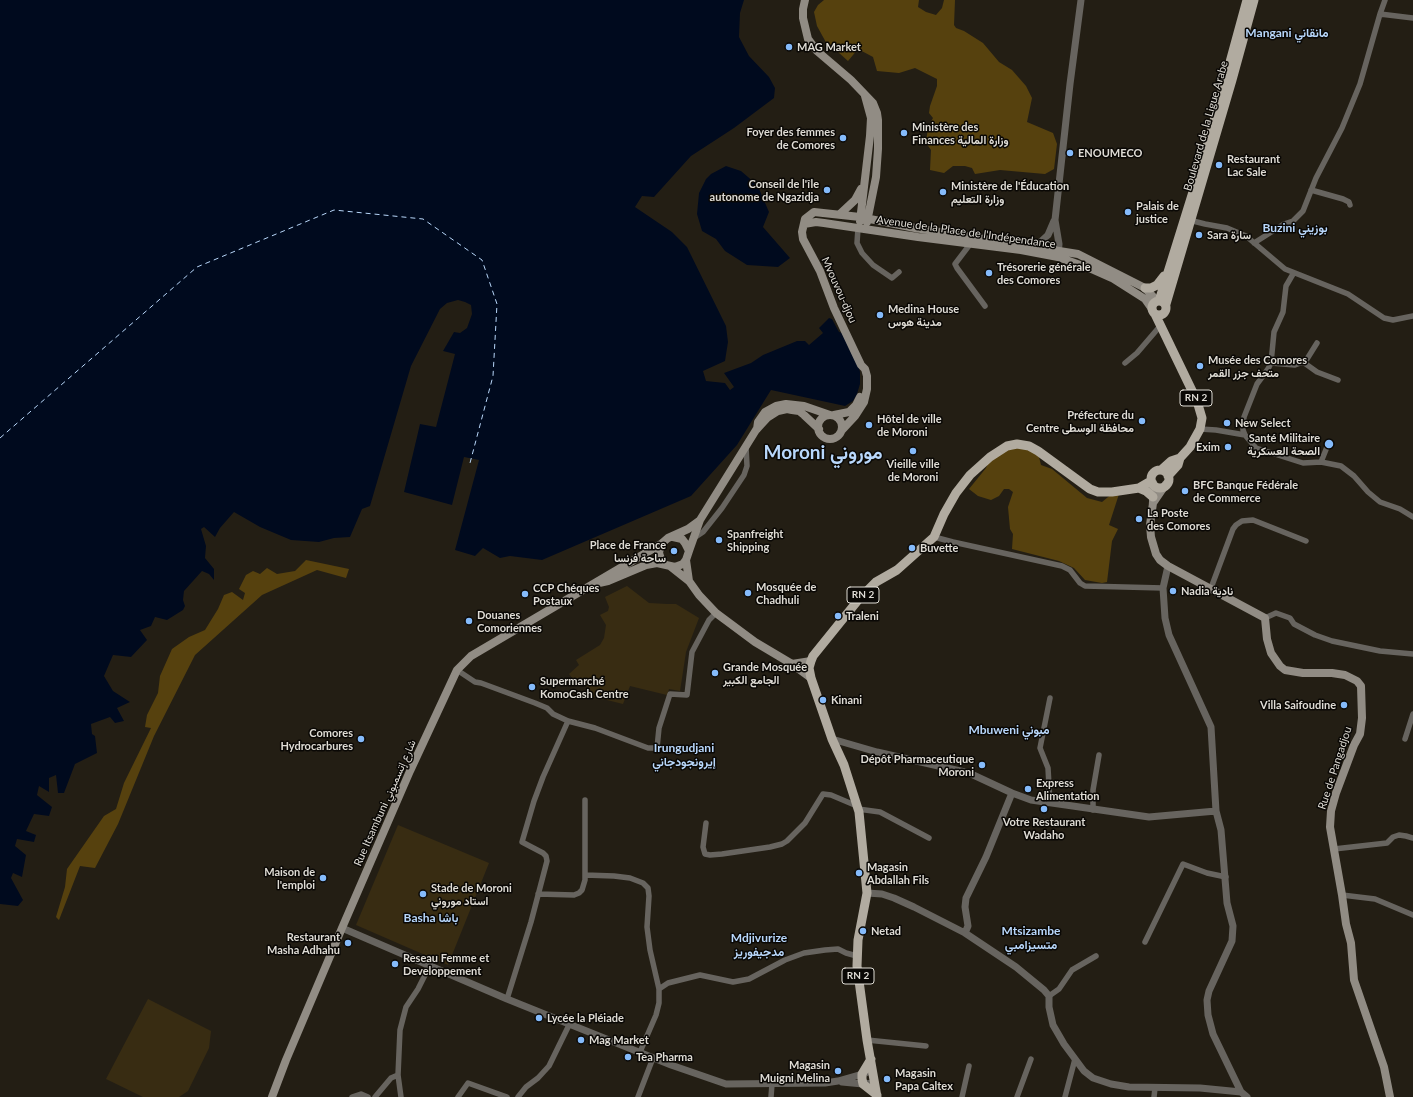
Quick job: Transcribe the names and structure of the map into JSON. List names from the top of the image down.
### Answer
{
  "streets": {
    "main road": [
      "Boulevard de la Ligue Arabe",
      "Avenue de la Place de l'Indépendance",
      "Mvouvou-djou",
      "RN 2",
      "Rue de Pangadjou",
      "Rue Itsambuni شارع إتسمبوني"
    ]
  },
  "crossings": [
    ["Boulevard de la Ligue Arabe", "Avenue de la Place de l'Indépendance"],
    ["Boulevard de la Ligue Arabe", "RN 2"],
    ["Avenue de la Place de l'Indépendance", "RN 2"]
  ],
  "districts": [
    "Mangani مانقاني",
    "Buzini بوزيني",
    "Moroni موروني",
    "Mbuweni مبوني",
    "Irungudjani إيرونجودجاني",
    "Basha باشا",
    "Mtsizambe متسيزامبي",
    "Mdjivurize مدجيفوريز"
  ],
  "places": [
    "MAG Market",
    "Ministère des Finances وزارة المالية",
    "Foyer des femmes de Comores",
    "ENOUMECO",
    "Restaurant Lac Sale",
    "Conseil de l'île autonome de Ngazidja",
    "Ministère de l'Éducation وزارة التعليم",
    "Palais de justice",
    "Sara سارة",
    "Trésorerie générale des Comores",
    "Medina House مدينة هوس",
    "Musée des Comores متحف جزر القمر",
    "Préfecture du Centre محافظة الوسطى",
    "New Select",
    "Hôtel de ville de Moroni",
    "Santé Militaire الصحة العسكرية",
    "Exim",
    "Vieille ville de Moroni",
    "BFC Banque Fédérale de Commerce",
    "La Poste des Comores",
    "Spanfreight Shipping",
    "Buvette",
    "Place de France ساحة فرنسا",
    "Nadia نادية",
    "Mosquée de Chadhuli",
    "CCP Chéques Postaux",
    "Traleni",
    "Douanes Comoriennes",
    "Grande Mosquée الجامع الكبير",
    "Supermarché KomoCash Centre",
    "Kinani",
    "Villa Saifoudine",
    "Comores Hydrocarbures",
    "Dépôt Pharmaceutique Moroni",
    "Express Alimentation",
    "Votre Restaurant Wadaho",
    "Magasin Abdallah Fils",
    "Maison de l'emploi",
    "Stade de Moroni استاد موروني",
    "Netad",
    "Restaurant Masha Adhahu",
    "Reseau Femme et Developpement",
    "Lycée la Pléiade",
    "Mag Market",
    "Tea Pharma",
    "Magasin Muigni Melina",
    "Magasin Papa Caltex"
  ]
}
